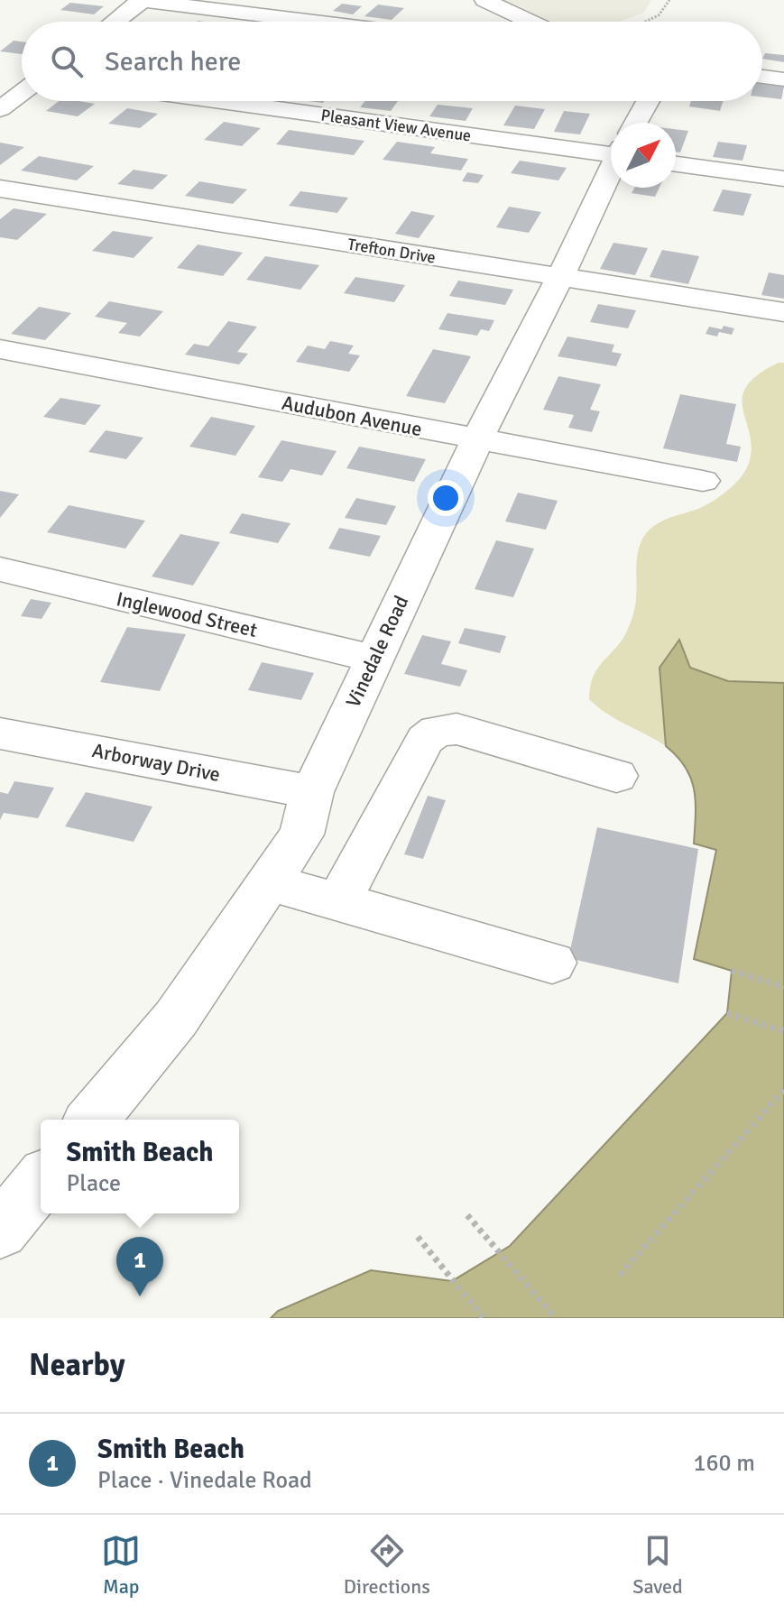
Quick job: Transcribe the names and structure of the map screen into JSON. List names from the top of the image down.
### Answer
{
  "streets": {
    "street": [
      "Pleasant View Avenue",
      "Trefton Drive",
      "Audubon Avenue",
      "Inglewood Street",
      "Vinedale Road",
      "Arborway Drive"
    ]
  },
  "crossings": [
    ["Trefton Drive", "Vinedale Road"],
    ["Audubon Avenue", "Vinedale Road"],
    ["Inglewood Street", "Vinedale Road"],
    ["Vinedale Road", "Arborway Drive"]
  ],
  "north": "top right",
  "page": {
    "search": "Search here",
    "popup": ["Smith Beach", "Place"],
    "pins": "1",
    "heading": "Nearby",
    "list": [
      {
        "mark": "1",
        "name": "Smith Beach",
        "note": "Place · Vinedale Road",
        "value": "160 m"
      }
    ],
    "nav": ["Map", "Directions", "Saved"]
  }
}
